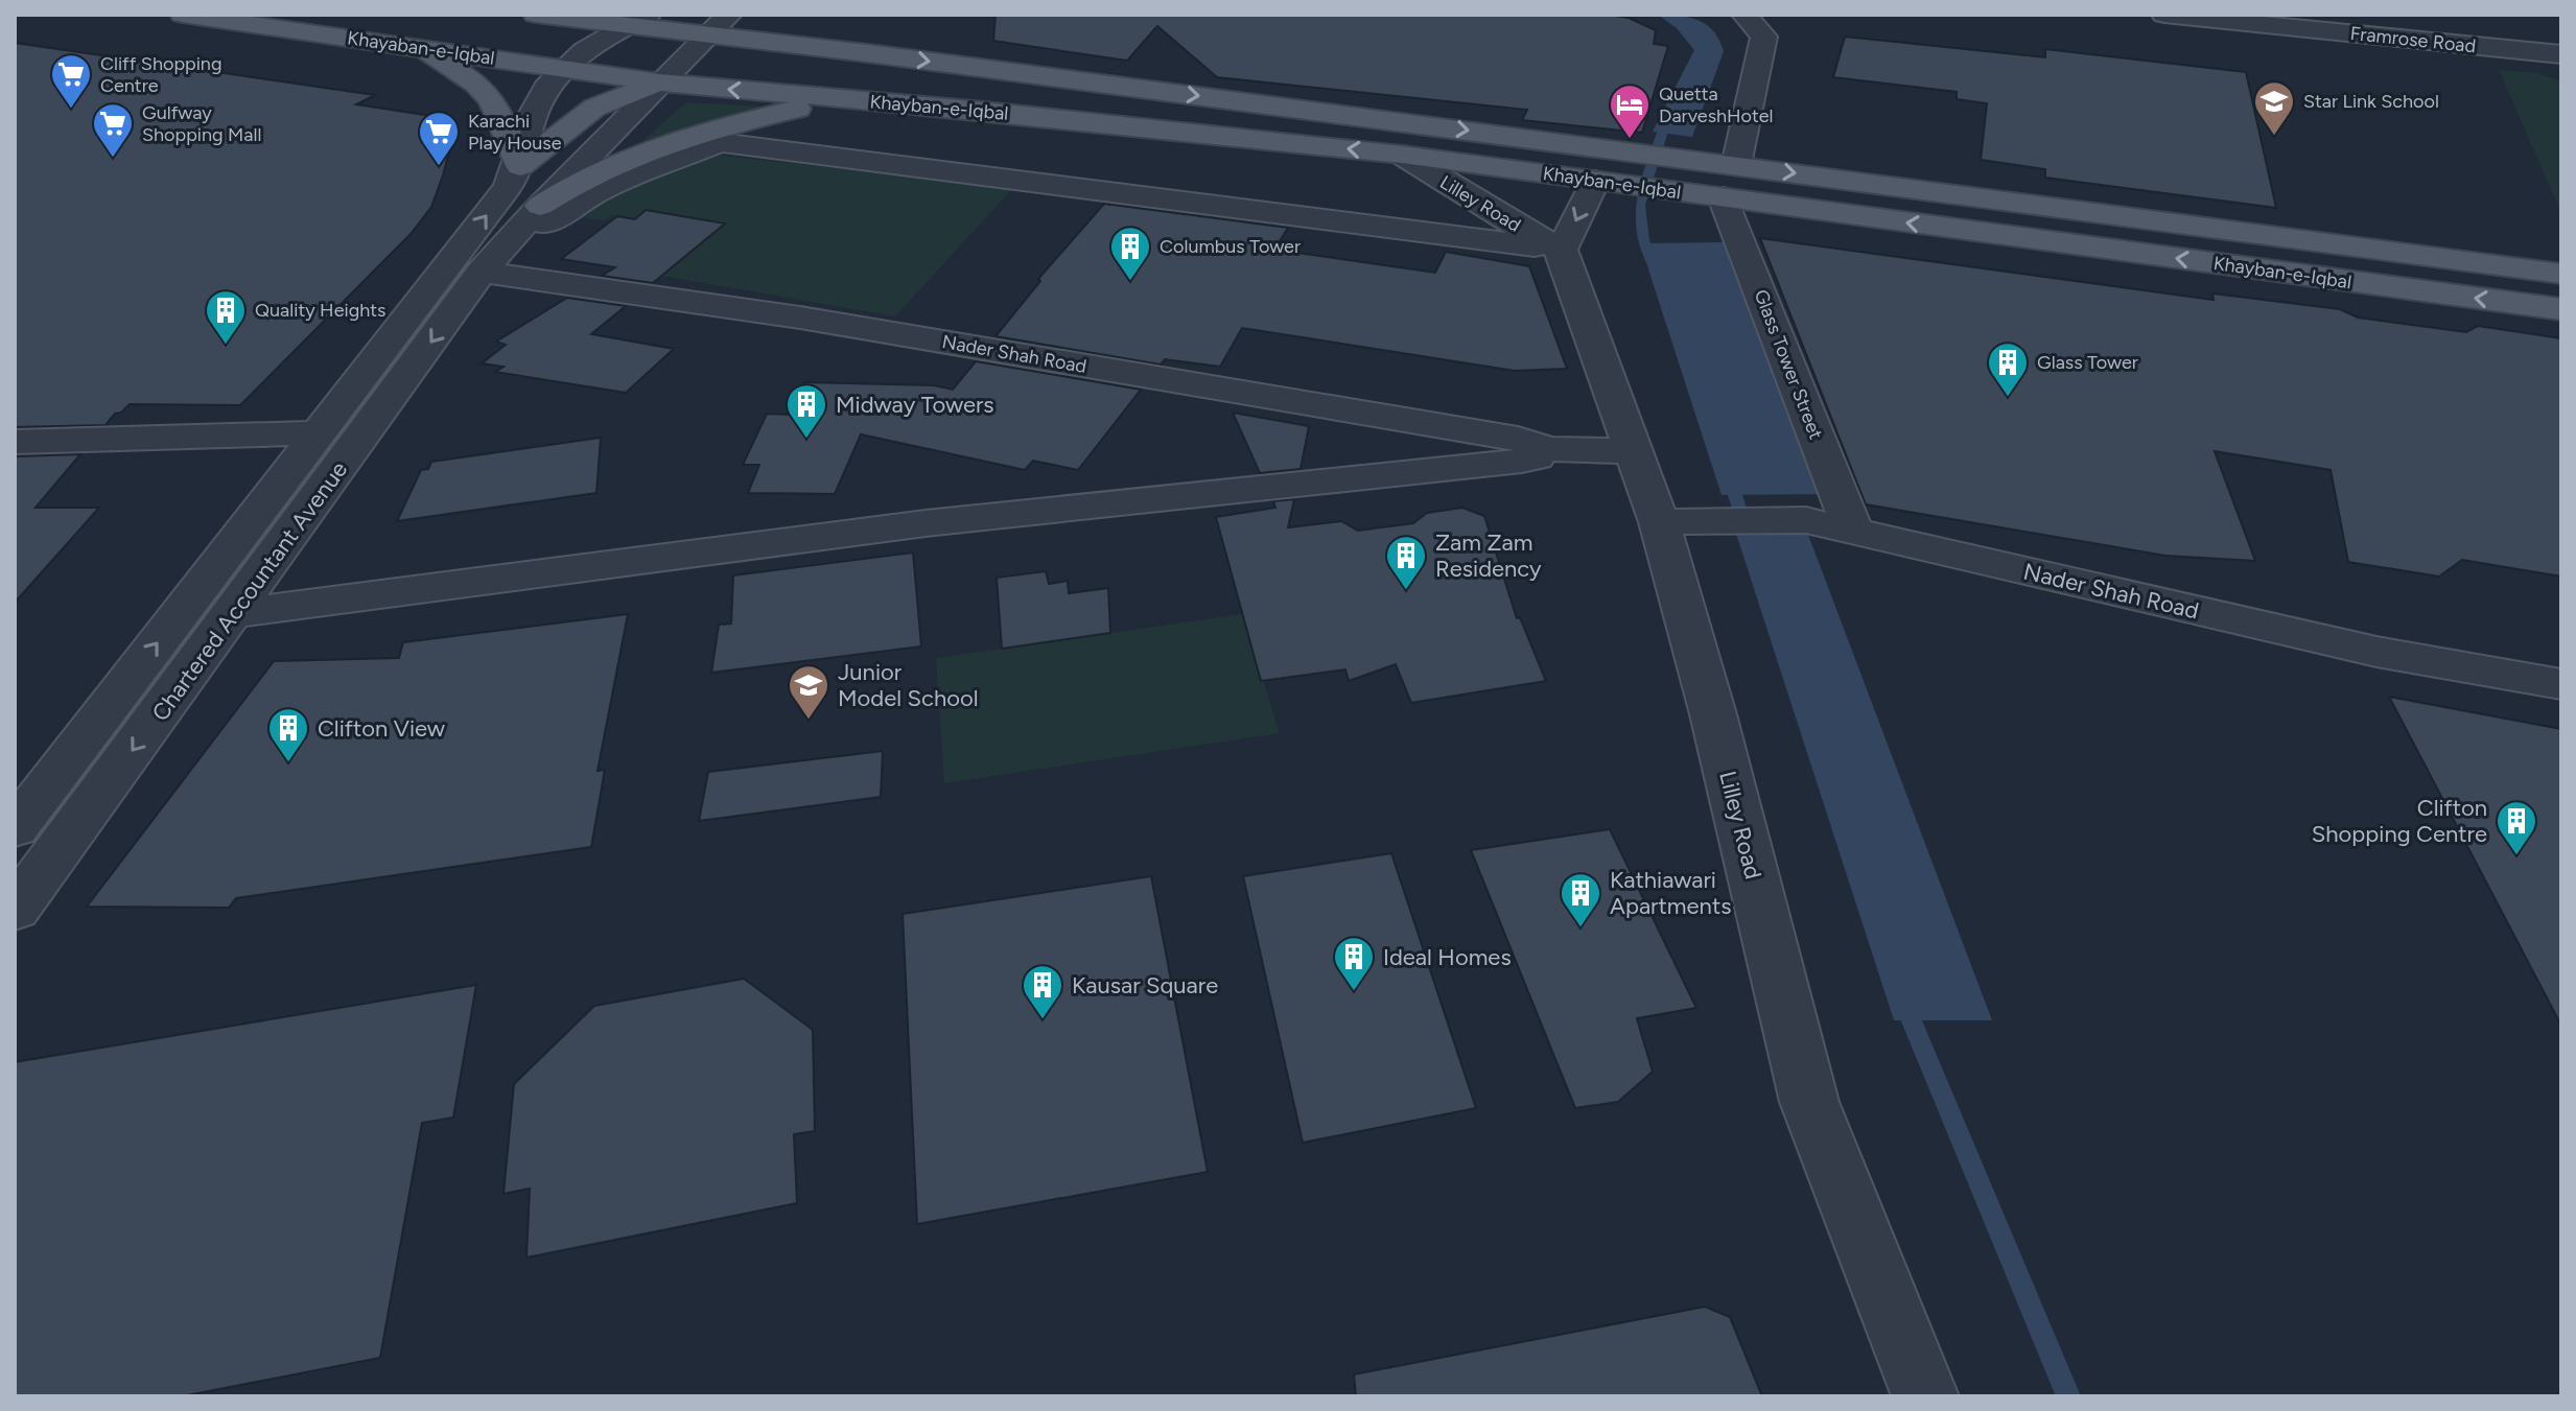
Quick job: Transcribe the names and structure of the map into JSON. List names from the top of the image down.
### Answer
{
  "streets": {
    "main road": ["Khayaban-e-Iqbal", "Khayban-e-Iqbal"],
    "street": [
      "Framrose Road",
      "Lilley Road",
      "Nader Shah Road",
      "Glass Tower Street",
      "Chartered Accountant Avenue"
    ]
  },
  "crossings": [
    ["Khayaban-e-Iqbal", "Khayban-e-Iqbal"],
    ["Khayban-e-Iqbal", "Lilley Road"],
    ["Khayban-e-Iqbal", "Glass Tower Street"],
    ["Lilley Road", "Nader Shah Road"],
    ["Nader Shah Road", "Glass Tower Street"],
    ["Nader Shah Road", "Chartered Accountant Avenue"]
  ],
  "places": {
    "supermarket": ["Cliff Shopping Centre", "Gulfway Shopping Mall", "Karachi Play House"],
    "school or university": ["Star Link School", "Junior Model School"],
    "hotel": ["Quetta DarveshHotel"],
    "building": [
      "Columbus Tower",
      "Quality Heights",
      "Glass Tower",
      "Midway Towers",
      "Zam Zam Residency",
      "Clifton View",
      "Clifton Shopping Centre",
      "Kathiawari Apartments",
      "Ideal Homes",
      "Kausar Square"
    ]
  }
}
